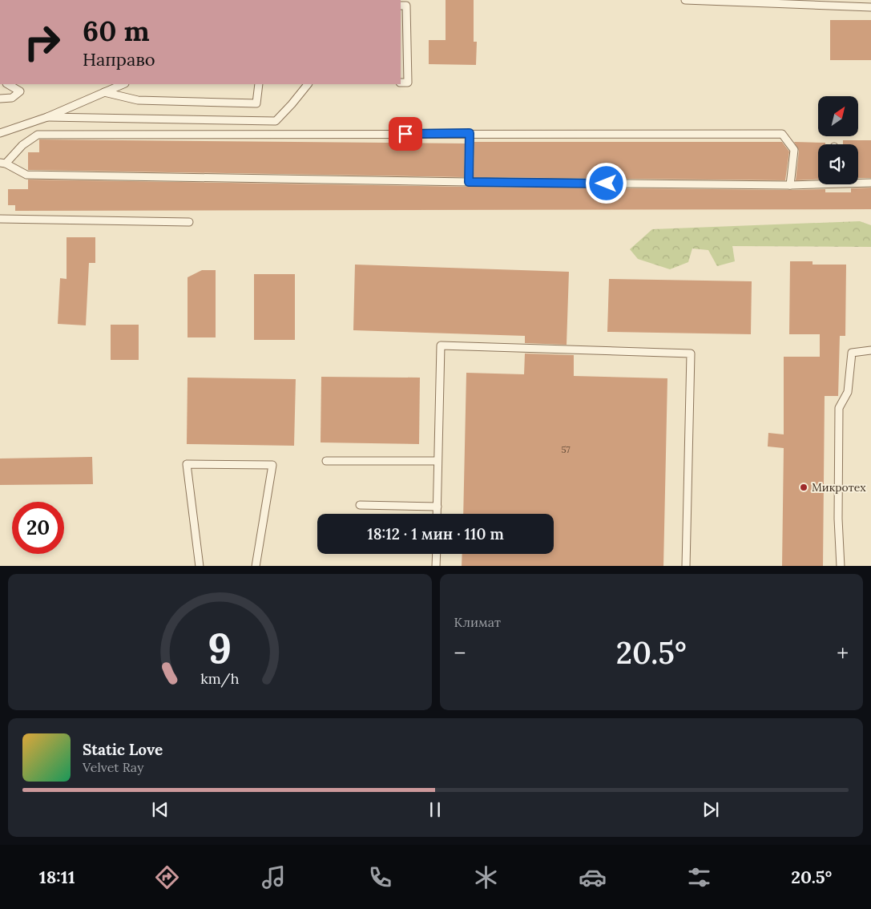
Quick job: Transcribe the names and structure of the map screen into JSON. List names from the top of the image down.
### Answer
{
  "places": ["Микротех"],
  "house_numbers": ["57"],
  "north": "top right",
  "page": {
    "turn": ["60 m", "Направо"],
    "limit": "20",
    "trip": "18:12 · 1 мин · 110 m",
    "tile": "Климат",
    "heat": ["−", "20.5°", "+"],
    "song": ["Static Love", "Velvet Ray"],
    "tabs": ["18:11", "20.5°"],
    "gauge": ["9", "km/h"]
  }
}
